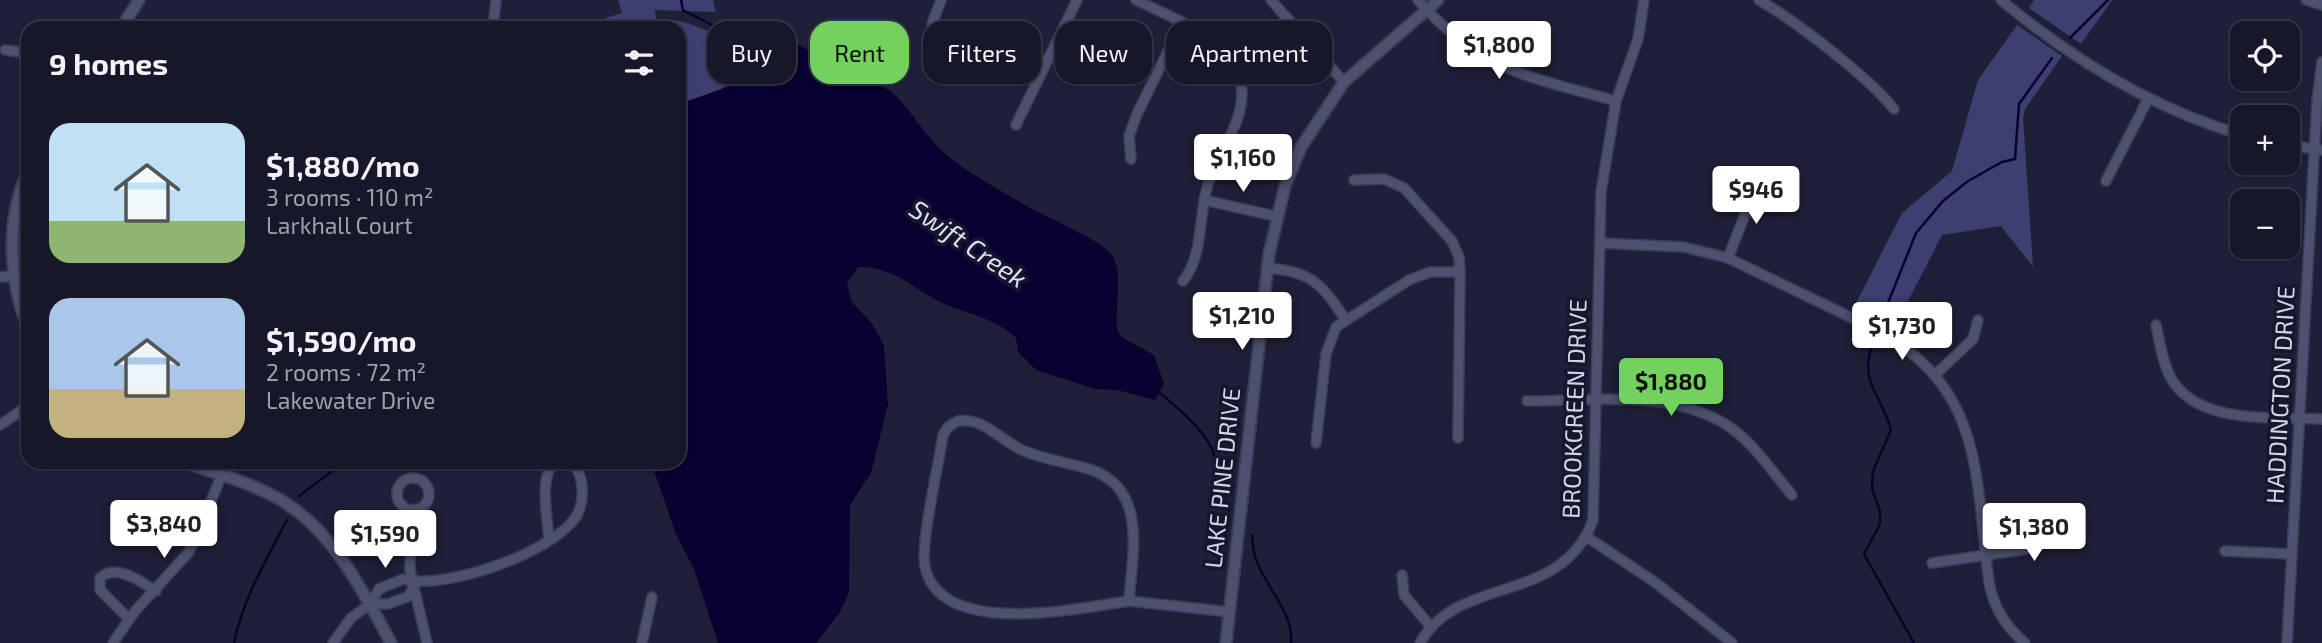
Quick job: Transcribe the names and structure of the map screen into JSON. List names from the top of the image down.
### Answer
{
  "streets": {
    "street": ["HADDINGTON DRIVE", "BROOKGREEN DRIVE", "LAKE PINE DRIVE"]
  },
  "water": ["Swift Creek"],
  "page": {
    "map_buttons": ["+", "−"],
    "price": [
      "$1,800",
      "$1,160",
      "$946",
      "$1,210",
      "$1,730",
      "$1,880",
      "$3,840",
      "$1,380",
      "$1,590"
    ],
    "chip": [
      "Buy",
      "Rent",
      "Filters",
      "New",
      "Apartment"
    ],
    "heading": "9 homes",
    "list": [
      {
        "name": "$1,880/mo",
        "note": "3 rooms · 110 m² · Larkhall Court"
      },
      {
        "name": "$1,590/mo",
        "note": "2 rooms · 72 m² · Lakewater Drive"
      }
    ]
  }
}
